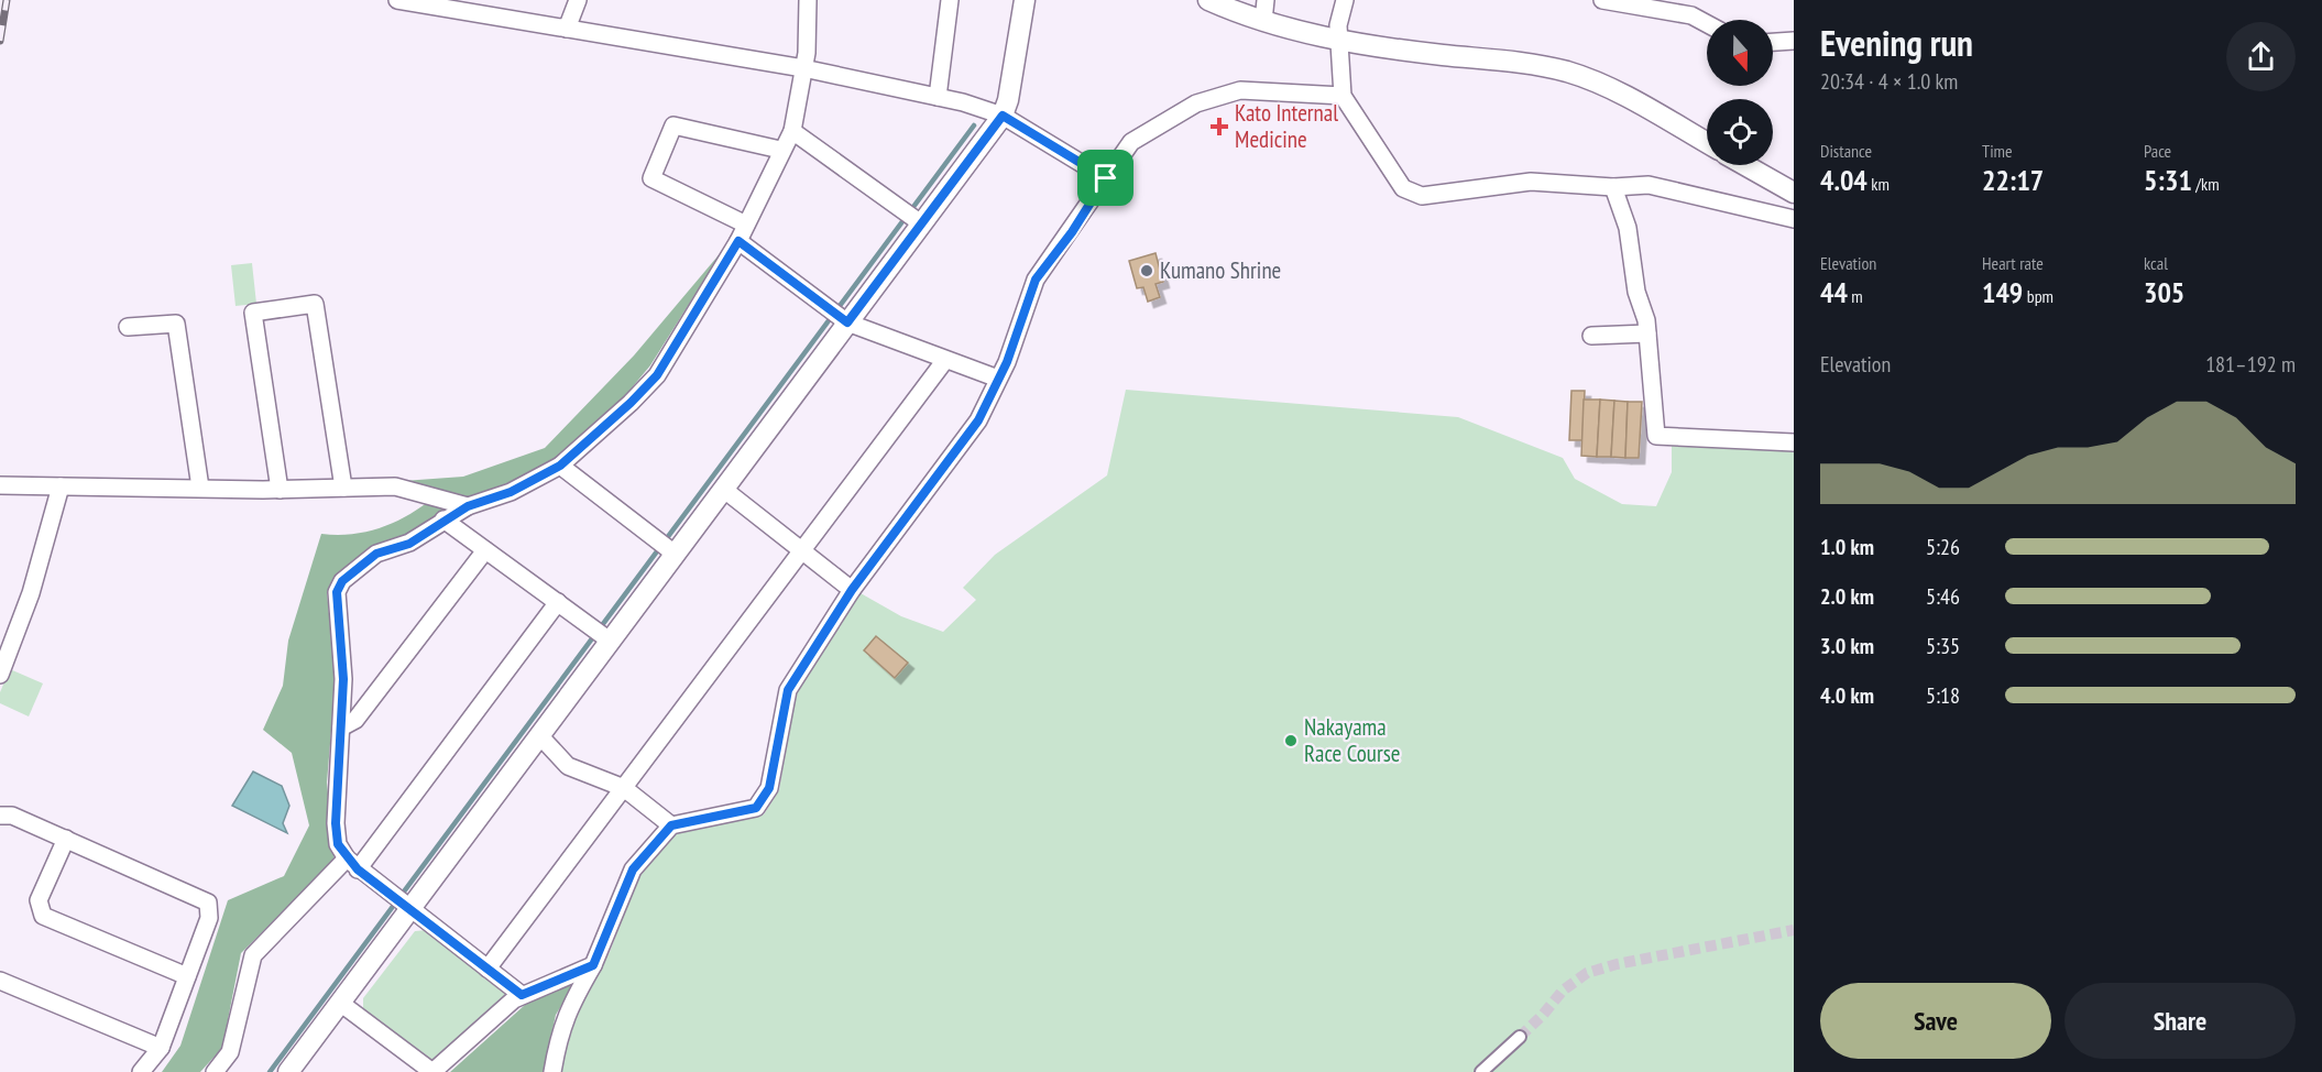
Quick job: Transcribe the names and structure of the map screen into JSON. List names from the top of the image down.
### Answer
{
  "places": {
    "health": ["Kato Internal Medicine"],
    "other": ["Kumano Shrine", "Nakayama Race Course"]
  },
  "north": "bottom",
  "page": {
    "heading": ["Evening run", "20:34 · 4 × 1.0 km"],
    "stats": [
      ["Distance", "4.04 km"],
      ["Time", "22:17"],
      ["Pace", "5:31 /km"],
      ["Elevation", "44 m"],
      ["Heart rate", "149 bpm"],
      ["kcal", "305"]
    ],
    "chart": ["Elevation", "181–192 m"],
    "list": [
      {
        "name": "1.0 km",
        "note": "5:26"
      },
      {
        "name": "2.0 km",
        "note": "5:46"
      },
      {
        "name": "3.0 km",
        "note": "5:35"
      },
      {
        "name": "4.0 km",
        "note": "5:18"
      }
    ],
    "buttons": ["Save", "Share"]
  }
}
